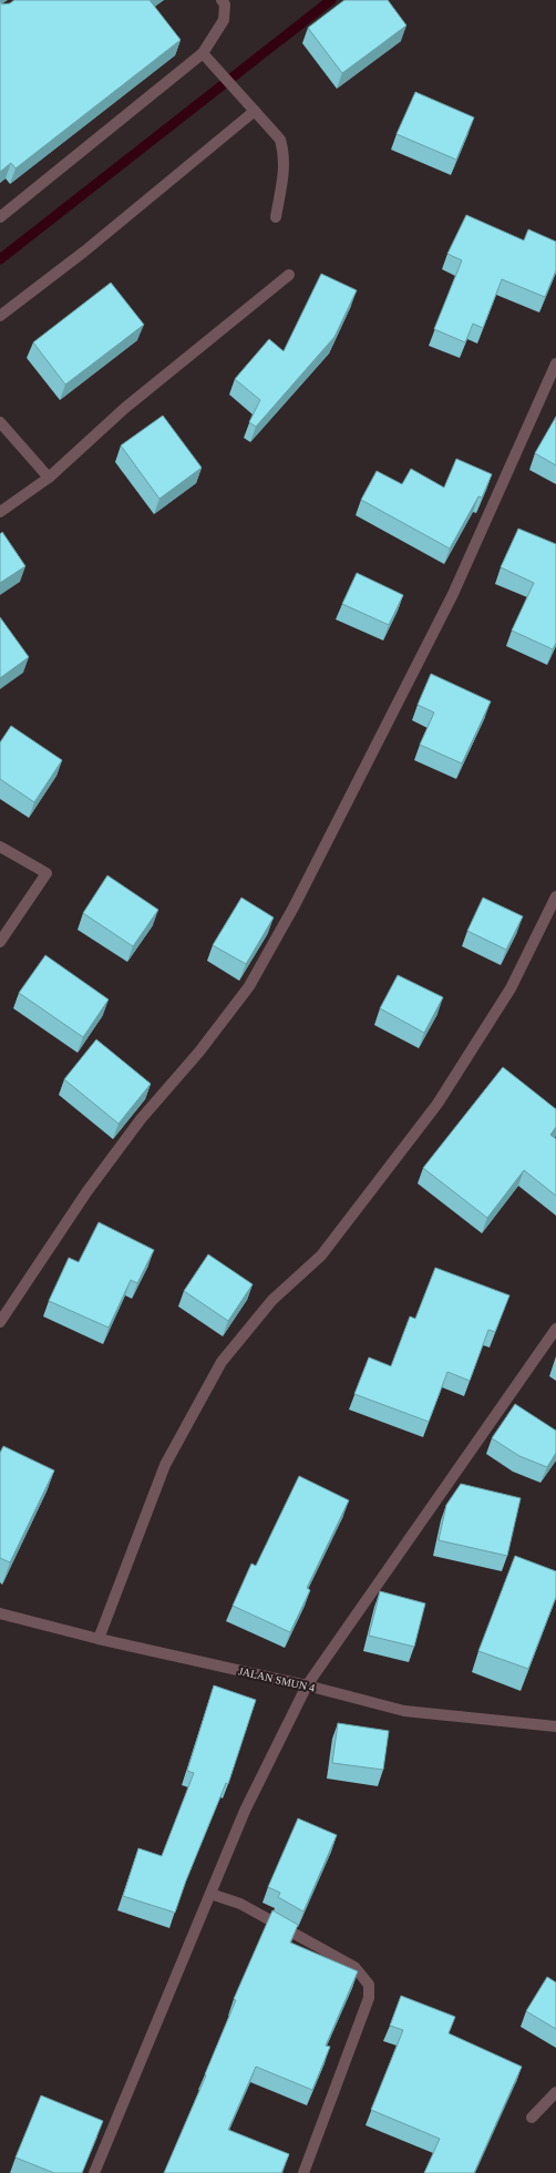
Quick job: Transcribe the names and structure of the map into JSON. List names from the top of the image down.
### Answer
{
  "streets": {
    "street": ["JALAN SMUN 4"]
  }
}
